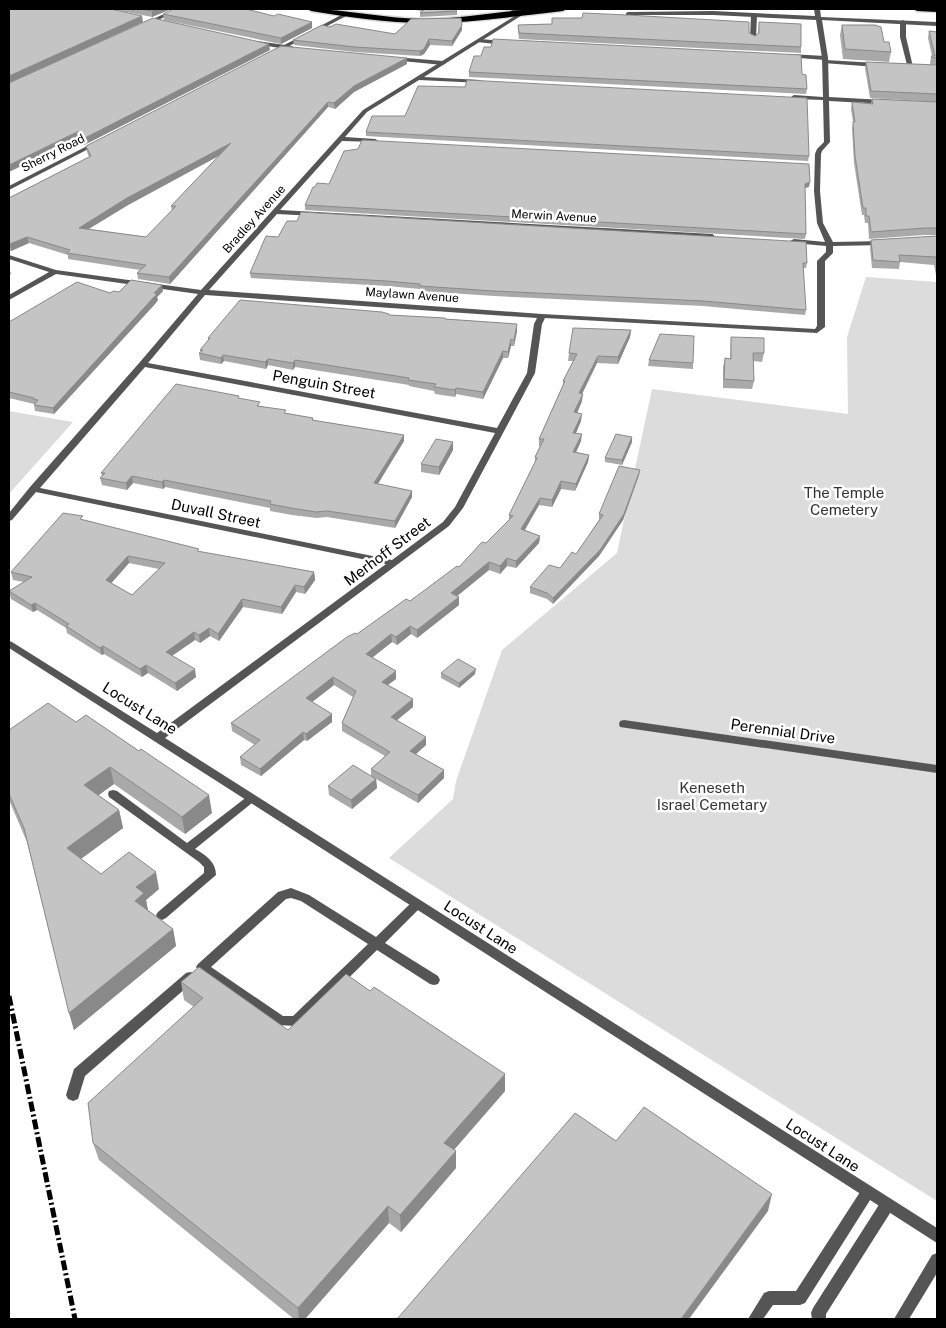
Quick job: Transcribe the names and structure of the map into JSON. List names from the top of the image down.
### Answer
{
  "streets": {
    "street": [
      "Sherry Road",
      "Merwin Avenue",
      "Bradley Avenue",
      "Maylawn Avenue",
      "Penguin Street",
      "Duvall Street",
      "Merhoff Street",
      "Locust Lane",
      "Perennial Drive"
    ]
  },
  "crossings": [
    ["Merwin Avenue", "Bradley Avenue"],
    ["Bradley Avenue", "Maylawn Avenue"],
    ["Bradley Avenue", "Penguin Street"],
    ["Bradley Avenue", "Duvall Street"],
    ["Maylawn Avenue", "Merhoff Street"],
    ["Penguin Street", "Merhoff Street"],
    ["Duvall Street", "Merhoff Street"],
    ["Merhoff Street", "Locust Lane"]
  ],
  "parks": ["The Temple Cemetery", "Keneseth Israel Cemetary"]
}
